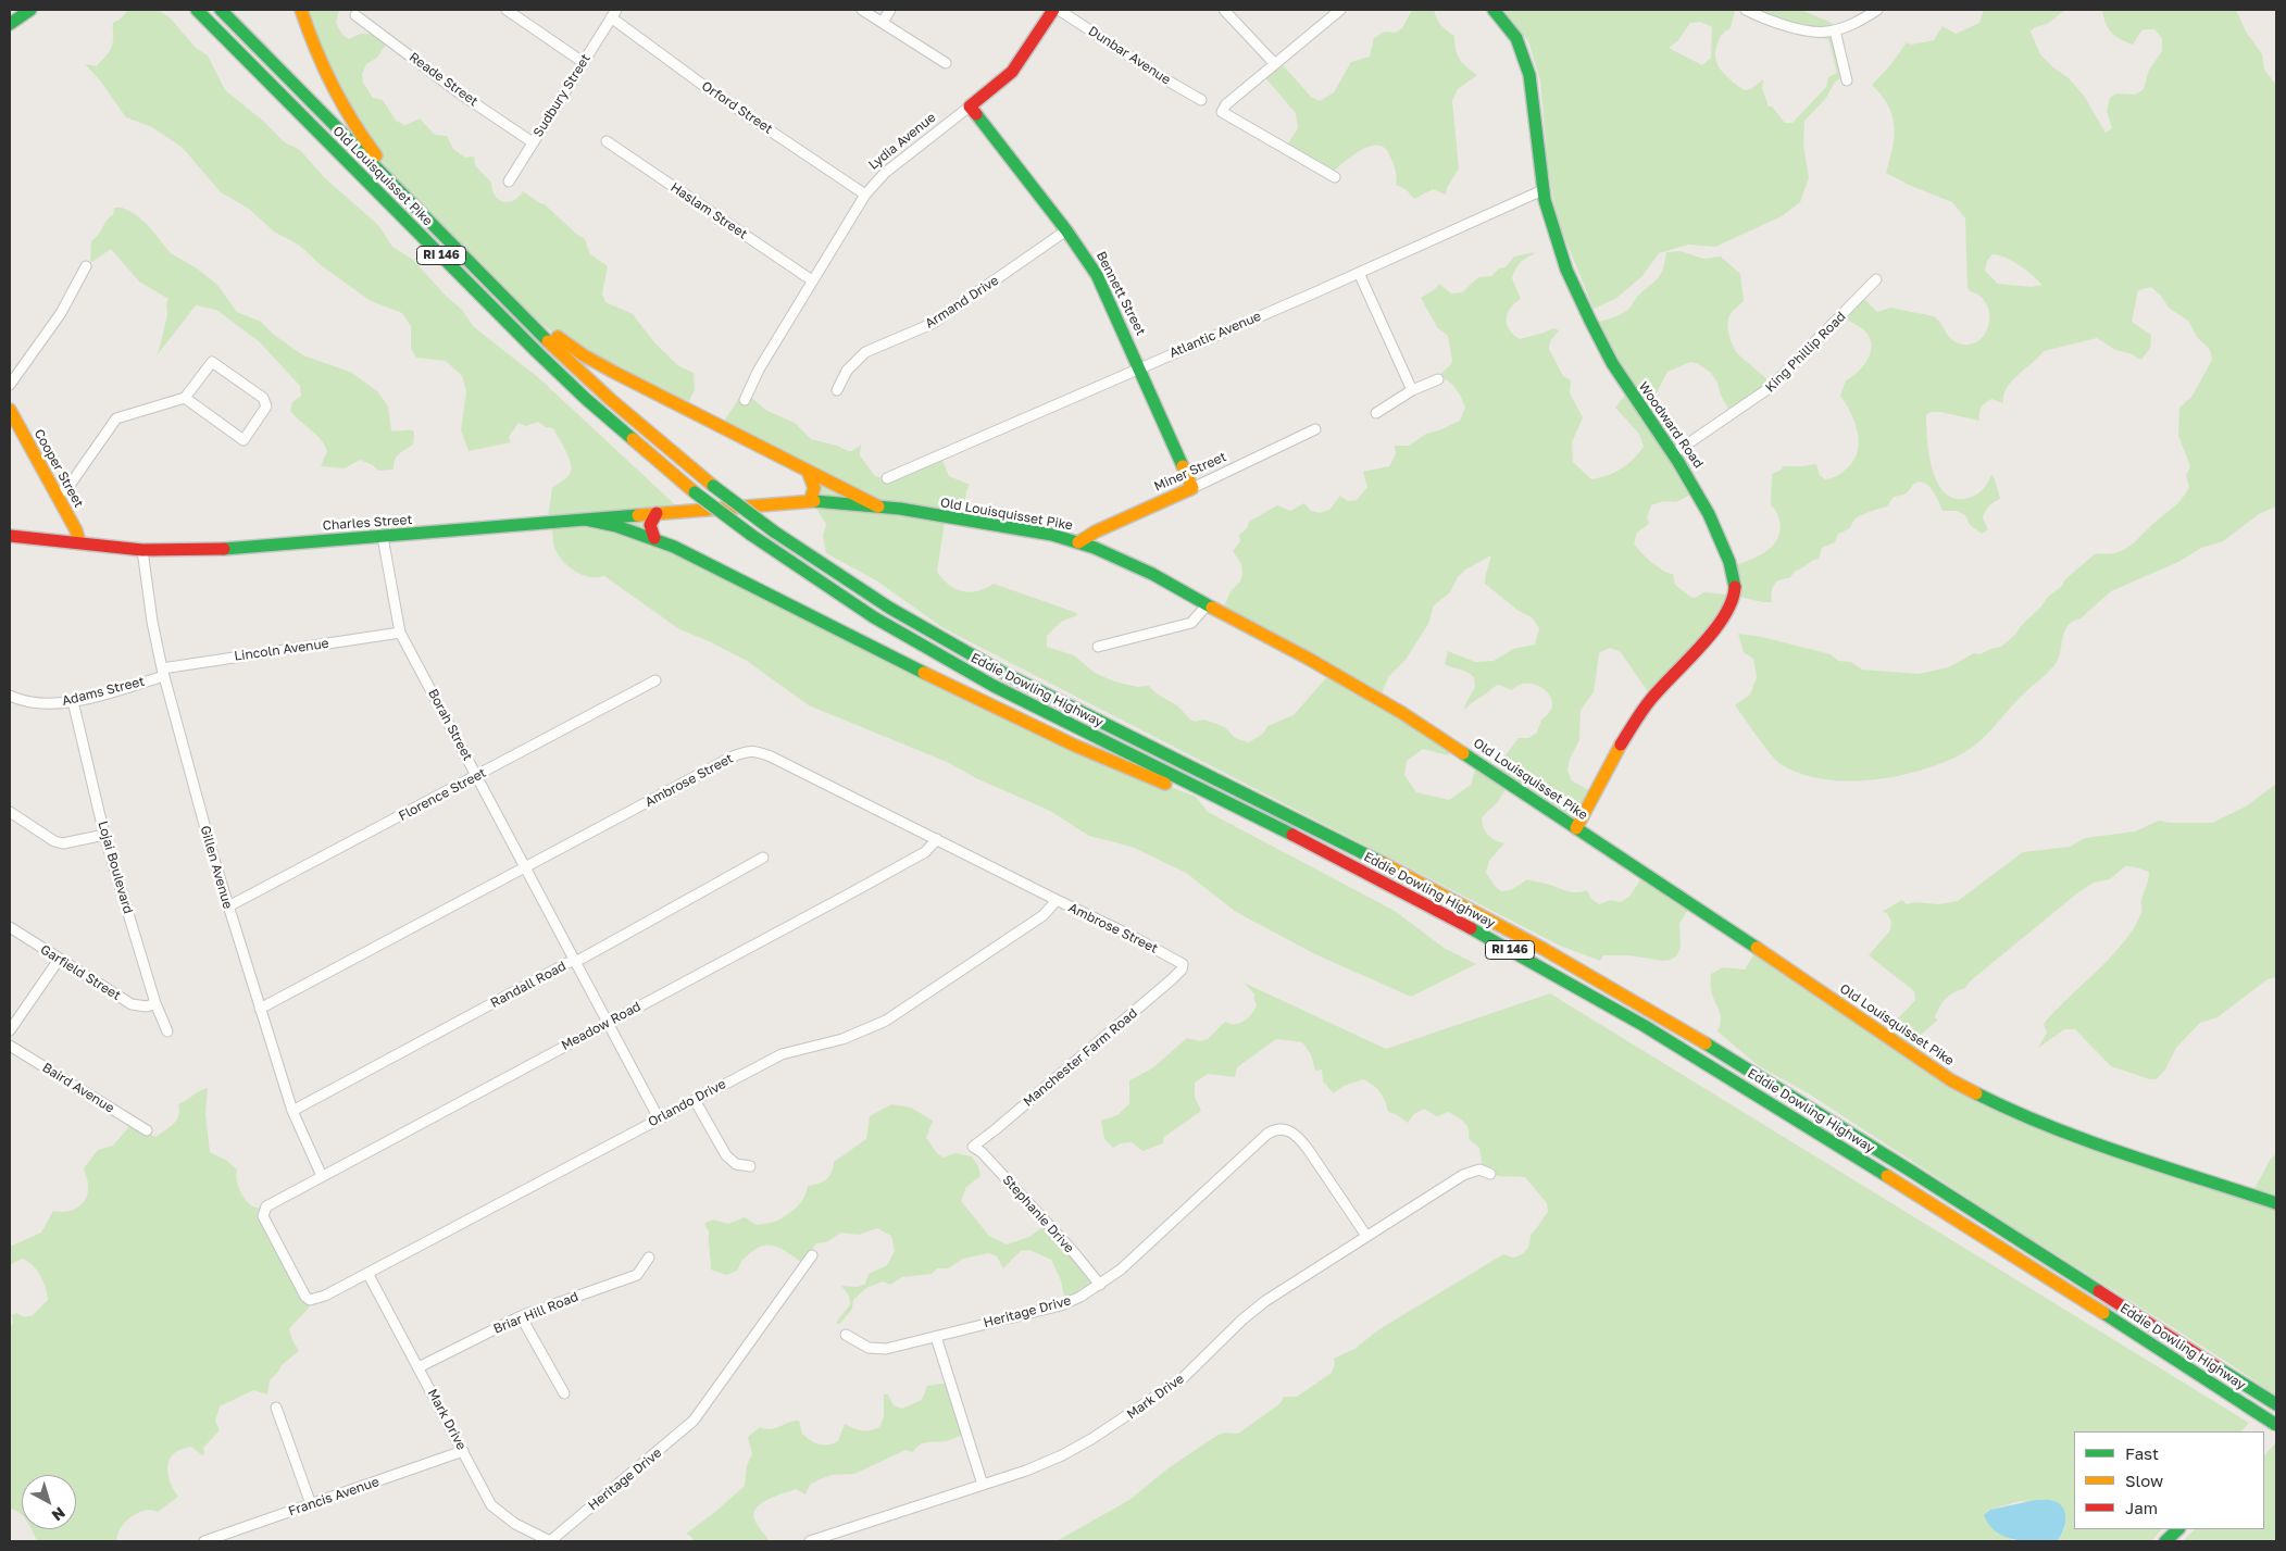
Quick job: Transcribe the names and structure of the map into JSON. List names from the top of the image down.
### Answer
{
  "streets": {
    "main road": [
      "Lydia Avenue",
      "Old Louisquisset Pike",
      "RI 146",
      "Bennett Street",
      "Woodward Road",
      "Cooper Street",
      "Miner Street",
      "Charles Street",
      "Eddie Dowling Highway"
    ],
    "street": [
      "Dunbar Avenue",
      "Reade Street",
      "Sudbury Street",
      "Orford Street",
      "Haslam Street",
      "Armand Drive",
      "Atlantic Avenue",
      "King Phillip Road",
      "Lincoln Avenue",
      "Adams Street",
      "Borah Street",
      "Ambrose Street",
      "Florence Street",
      "Lojai Boulevard",
      "Gillen Avenue",
      "Garfield Street",
      "Randall Road",
      "Meadow Road",
      "Manchester Farm Road",
      "Baird Avenue",
      "Orlando Drive",
      "Stephanie Drive",
      "Heritage Drive",
      "Briar Hill Road",
      "Mark Drive",
      "Francis Avenue"
    ]
  },
  "crossings": [
    ["Reade Street", "Sudbury Street"],
    ["Sudbury Street", "Orford Street"],
    ["Orford Street", "Lydia Avenue"],
    ["Lydia Avenue", "Haslam Street"],
    ["Lydia Avenue", "Bennett Street"],
    ["Old Louisquisset Pike", "Woodward Road"],
    ["Old Louisquisset Pike", "Miner Street"],
    ["Old Louisquisset Pike", "Charles Street"],
    ["Old Louisquisset Pike", "Eddie Dowling Highway"],
    ["Bennett Street", "Armand Drive"],
    ["Bennett Street", "Atlantic Avenue"],
    ["Bennett Street", "Miner Street"],
    ["Atlantic Avenue", "Woodward Road"],
    ["King Phillip Road", "Woodward Road"],
    ["Cooper Street", "Charles Street"],
    ["Charles Street", "Borah Street"],
    ["Charles Street", "Gillen Avenue"],
    ["Lincoln Avenue", "Adams Street"],
    ["Lincoln Avenue", "Borah Street"],
    ["Lincoln Avenue", "Gillen Avenue"],
    ["Adams Street", "Lojai Boulevard"],
    ["Adams Street", "Gillen Avenue"],
    ["Borah Street", "Ambrose Street"],
    ["Borah Street", "Florence Street"],
    ["Borah Street", "Randall Road"],
    ["Borah Street", "Meadow Road"],
    ["Borah Street", "Orlando Drive"],
    ["Ambrose Street", "Gillen Avenue"],
    ["Ambrose Street", "Meadow Road"],
    ["Ambrose Street", "Manchester Farm Road"],
    ["Ambrose Street", "Orlando Drive"],
    ["Florence Street", "Gillen Avenue"],
    ["Lojai Boulevard", "Garfield Street"],
    ["Gillen Avenue", "Randall Road"],
    ["Gillen Avenue", "Meadow Road"],
    ["Meadow Road", "Orlando Drive"],
    ["Manchester Farm Road", "Stephanie Drive"],
    ["Orlando Drive", "Mark Drive"],
    ["Stephanie Drive", "Heritage Drive"],
    ["Heritage Drive", "Mark Drive"],
    ["Briar Hill Road", "Mark Drive"],
    ["Mark Drive", "Francis Avenue"]
  ],
  "legend": ["Fast", "Slow", "Jam"],
  "north": "bottom right"
}
